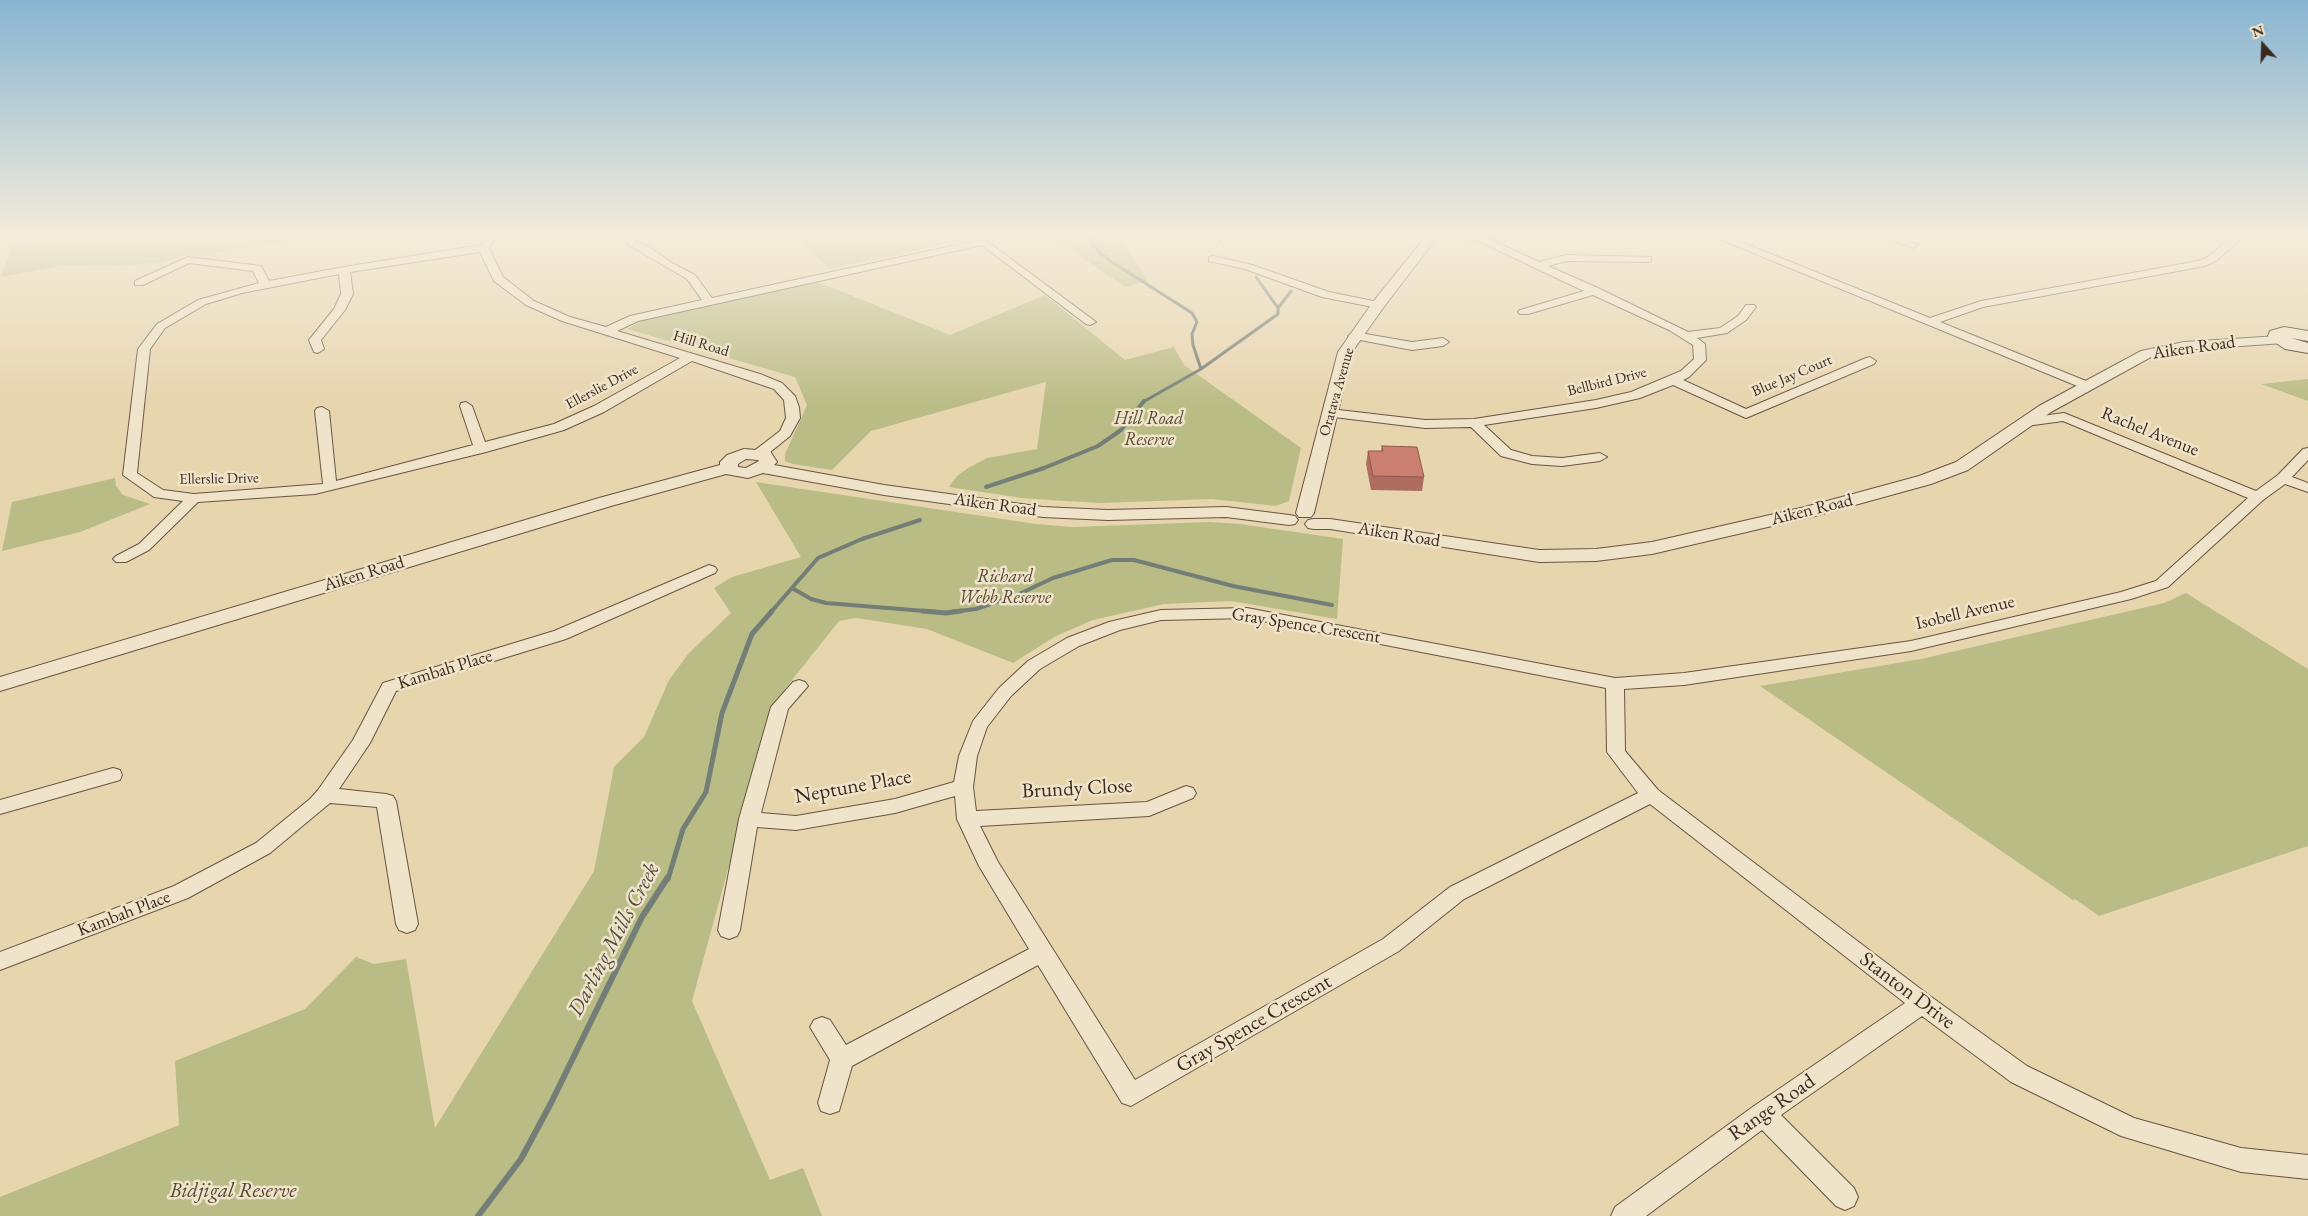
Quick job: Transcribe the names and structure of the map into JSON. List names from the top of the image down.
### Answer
{
  "streets": {
    "street": [
      "Hill Road",
      "Aiken Road",
      "Blue Jay Court",
      "Bellbird Drive",
      "Ellerslie Drive",
      "Oratava Avenue",
      "Rachel Avenue",
      "Isobell Avenue",
      "Gray Spence Crescent",
      "Kambah Place",
      "Neptune Place",
      "Brundy Close",
      "Stanton Drive",
      "Range Road"
    ]
  },
  "crossings": [
    ["Hill Road", "Aiken Road"],
    ["Hill Road", "Ellerslie Drive"],
    ["Aiken Road", "Oratava Avenue"],
    ["Aiken Road", "Rachel Avenue"],
    ["Blue Jay Court", "Bellbird Drive"],
    ["Bellbird Drive", "Oratava Avenue"],
    ["Rachel Avenue", "Isobell Avenue"],
    ["Isobell Avenue", "Gray Spence Crescent"],
    ["Isobell Avenue", "Stanton Drive"],
    ["Gray Spence Crescent", "Neptune Place"],
    ["Gray Spence Crescent", "Brundy Close"],
    ["Gray Spence Crescent", "Stanton Drive"],
    ["Stanton Drive", "Range Road"]
  ],
  "water": ["Darling Mills Creek"],
  "parks": ["Hill Road Reserve", "Richard Webb Reserve", "Bidjigal Reserve"],
  "north": "top"
}
